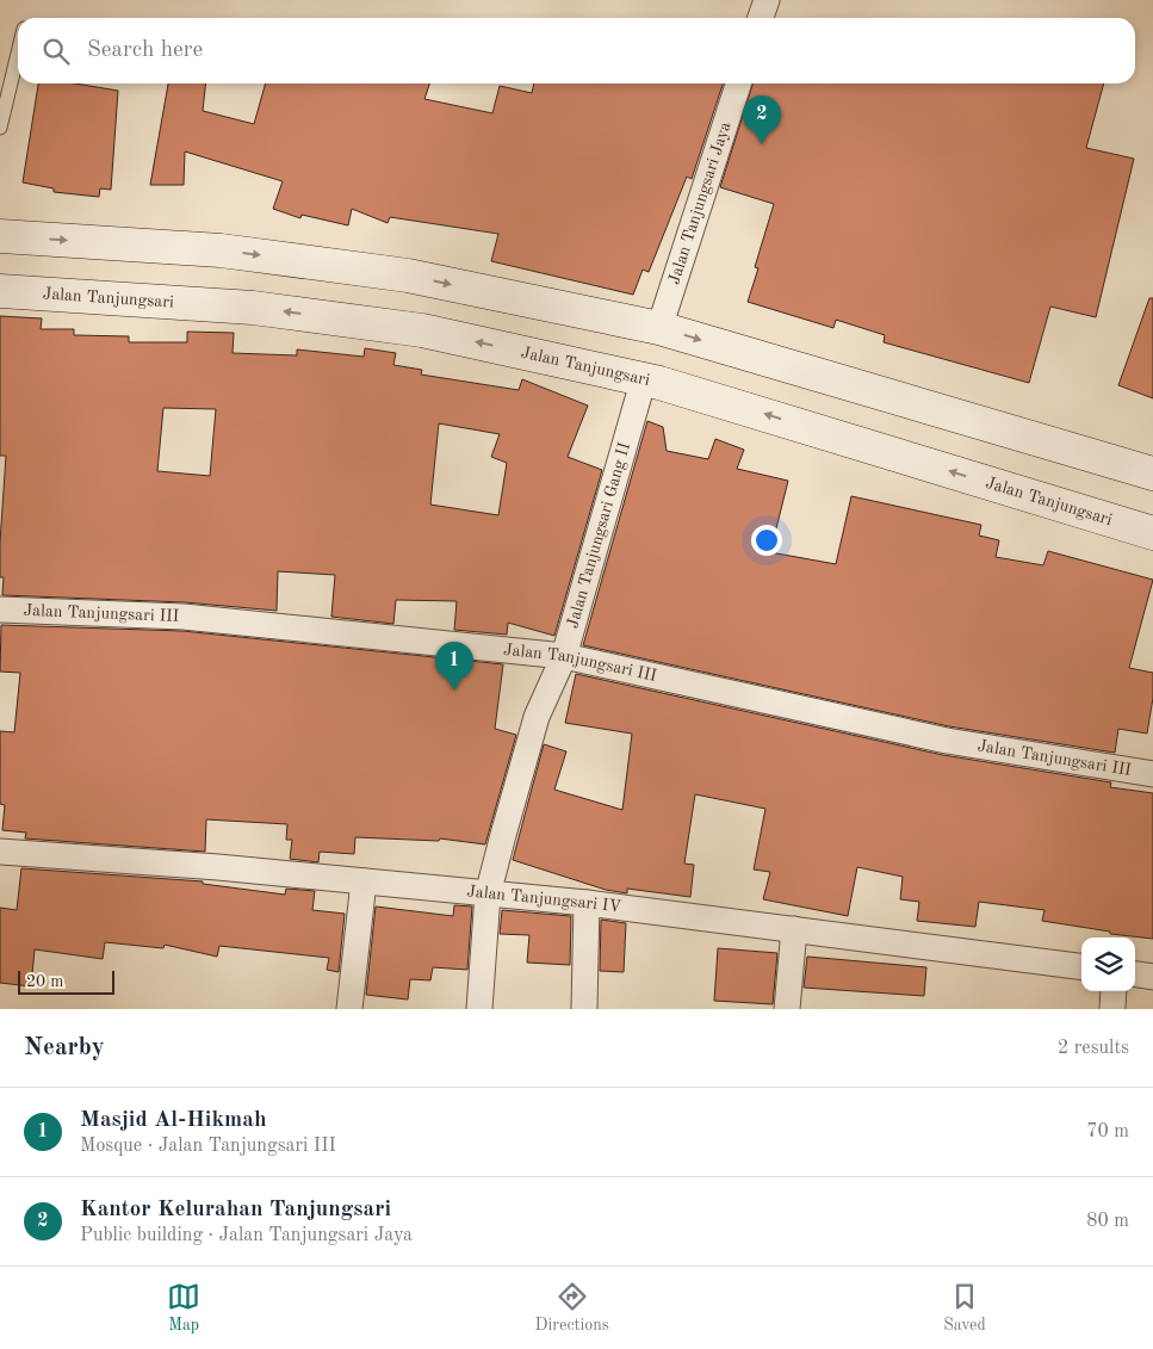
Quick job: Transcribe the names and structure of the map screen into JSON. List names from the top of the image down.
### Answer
{
  "streets": {
    "main road": ["Jalan Tanjungsari"],
    "street": [
      "Jalan Tanjungsari Jaya",
      "Jalan Tanjungsari Gang II",
      "Jalan Tanjungsari III",
      "Jalan Tanjungsari IV"
    ]
  },
  "crossings": [
    ["Jalan Tanjungsari", "Jalan Tanjungsari Gang II"],
    ["Jalan Tanjungsari Gang II", "Jalan Tanjungsari III"],
    ["Jalan Tanjungsari Gang II", "Jalan Tanjungsari IV"]
  ],
  "scale_bar": "20 m",
  "page": {
    "search": "Search here",
    "pins": ["2", "1"],
    "scale": "20 m",
    "heading": ["Nearby", "2 results"],
    "list": [
      {
        "mark": "1",
        "name": "Masjid Al-Hikmah",
        "note": "Mosque · Jalan Tanjungsari III",
        "value": "70 m"
      },
      {
        "mark": "2",
        "name": "Kantor Kelurahan Tanjungsari",
        "note": "Public building · Jalan Tanjungsari Jaya",
        "value": "80 m"
      }
    ],
    "nav": ["Map", "Directions", "Saved"]
  }
}
